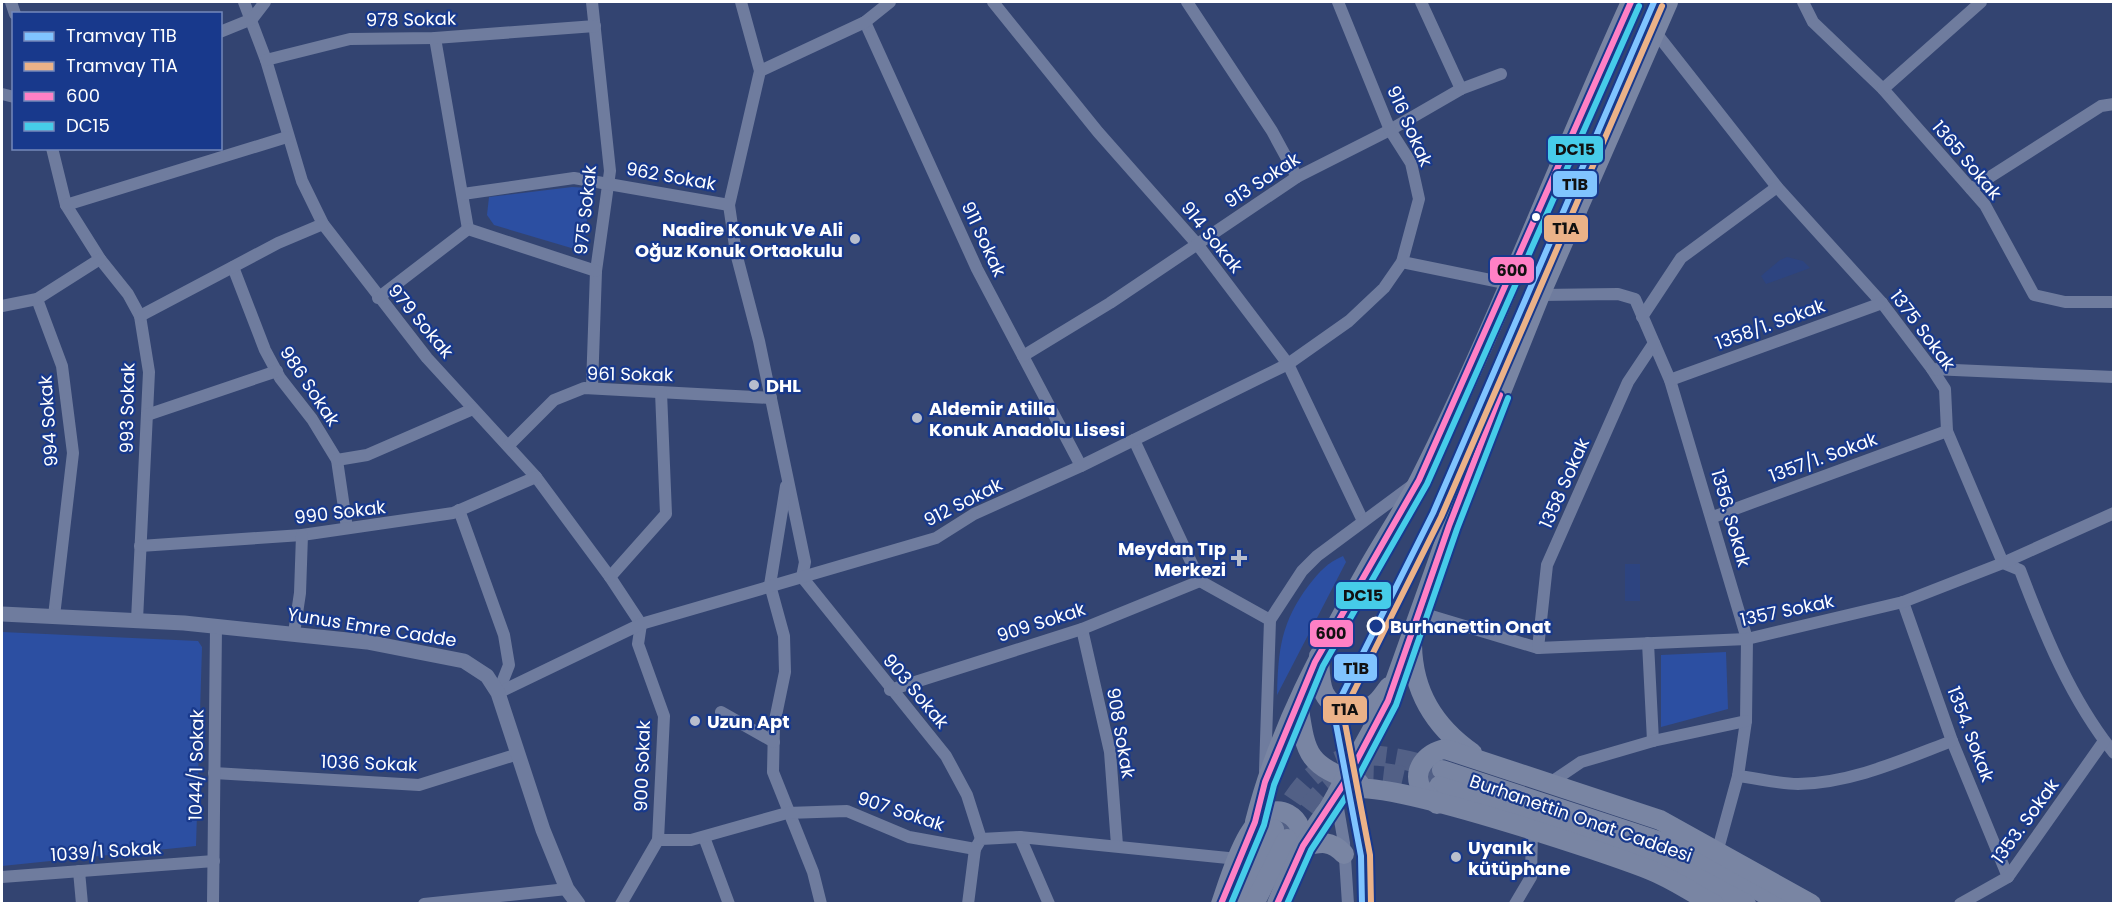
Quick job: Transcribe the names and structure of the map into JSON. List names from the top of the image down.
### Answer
{
  "streets": {
    "main road": ["Burhanettin Onat Caddesi"],
    "street": [
      "978 Sokak",
      "916 Sokak",
      "1365 Sokak",
      "962 Sokak",
      "913 Sokak",
      "975 Sokak",
      "914 Sokak",
      "911 Sokak",
      "979 Sokak",
      "1358/1. Sokak",
      "1375 Sokak",
      "961 Sokak",
      "986 Sokak",
      "993 Sokak",
      "994 Sokak",
      "1357/1. Sokak",
      "1358 Sokak",
      "912 Sokak",
      "990 Sokak",
      "1356. Sokak",
      "1357 Sokak",
      "909 Sokak",
      "Yunus Emre Cadde",
      "903 Sokak",
      "908 Sokak",
      "1354. Sokak",
      "1036 Sokak",
      "1044/1 Sokak",
      "900 Sokak",
      "907 Sokak",
      "1353. Sokak",
      "1039/1 Sokak"
    ]
  },
  "crossings": [
    ["978 Sokak", "975 Sokak"],
    ["978 Sokak", "979 Sokak"],
    ["916 Sokak", "913 Sokak"],
    ["916 Sokak", "912 Sokak"],
    ["962 Sokak", "975 Sokak"],
    ["913 Sokak", "914 Sokak"],
    ["913 Sokak", "911 Sokak"],
    ["975 Sokak", "961 Sokak"],
    ["914 Sokak", "912 Sokak"],
    ["911 Sokak", "912 Sokak"],
    ["979 Sokak", "961 Sokak"],
    ["979 Sokak", "912 Sokak"],
    ["979 Sokak", "990 Sokak"],
    ["979 Sokak", "900 Sokak"],
    ["1358/1. Sokak", "1375 Sokak"],
    ["1358/1. Sokak", "1356. Sokak"],
    ["1375 Sokak", "1357/1. Sokak"],
    ["1375 Sokak", "1357 Sokak"],
    ["1375 Sokak", "1353. Sokak"],
    ["986 Sokak", "990 Sokak"],
    ["993 Sokak", "990 Sokak"],
    ["993 Sokak", "Yunus Emre Cadde"],
    ["994 Sokak", "Yunus Emre Cadde"],
    ["1357/1. Sokak", "1356. Sokak"],
    ["1358 Sokak", "1356. Sokak"],
    ["1358 Sokak", "1357 Sokak"],
    ["912 Sokak", "Yunus Emre Cadde"],
    ["912 Sokak", "903 Sokak"],
    ["912 Sokak", "900 Sokak"],
    ["1356. Sokak", "1357 Sokak"],
    ["1356. Sokak", "Burhanettin Onat Caddesi"],
    ["1357 Sokak", "1354. Sokak"],
    ["909 Sokak", "903 Sokak"],
    ["909 Sokak", "908 Sokak"],
    ["Yunus Emre Cadde", "1036 Sokak"],
    ["Yunus Emre Cadde", "1044/1 Sokak"],
    ["903 Sokak", "907 Sokak"],
    ["908 Sokak", "907 Sokak"],
    ["1354. Sokak", "1353. Sokak"],
    ["1036 Sokak", "1044/1 Sokak"],
    ["1044/1 Sokak", "1039/1 Sokak"],
    ["900 Sokak", "907 Sokak"]
  ],
  "places": {
    "other": [
      "Nadire Konuk Ve Ali Oğuz Konuk Ortaokulu",
      "DHL",
      "Aldemir Atilla Konuk Anadolu Lisesi",
      "Burhanettin Onat",
      "Uzun Apt",
      "Uyanık kütüphane"
    ],
    "health": ["Meydan Tıp Merkezi"]
  },
  "lines": [
    "tram line T1B",
    "transit line 600",
    "tram line T1A",
    "transit line DC15"
  ],
  "legend": [
    "Tramvay T1B",
    "Tramvay T1A",
    "600",
    "DC15"
  ]
}
